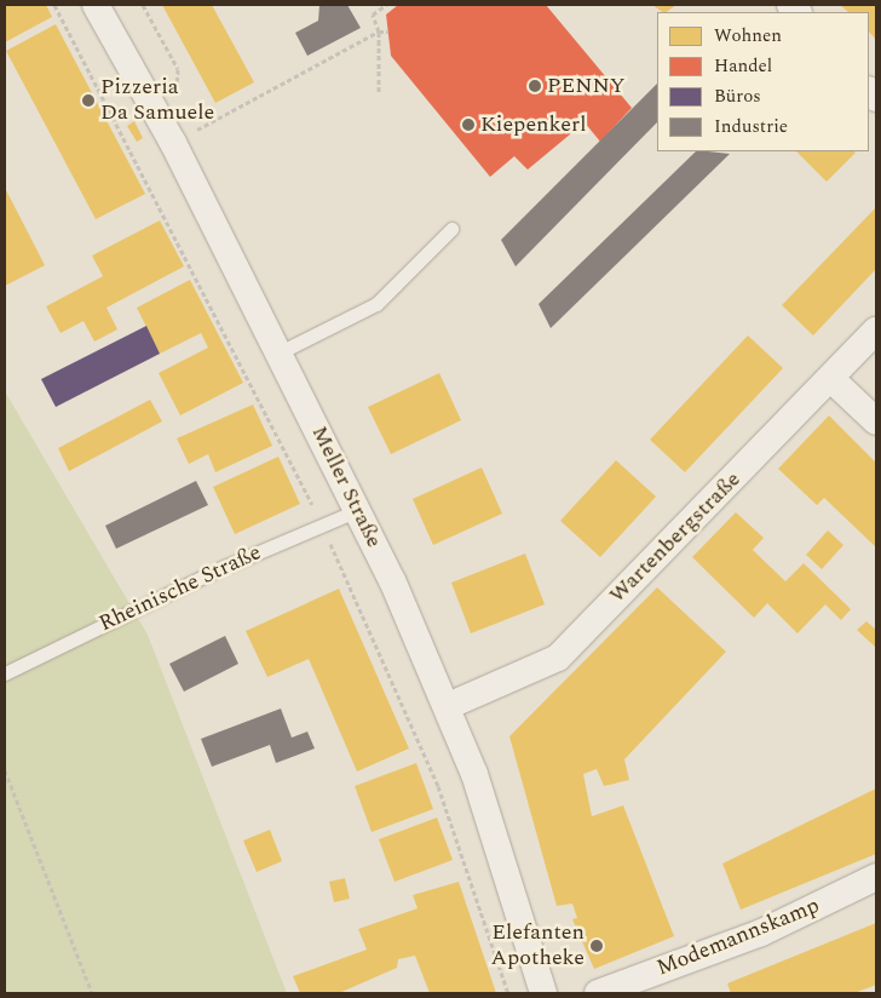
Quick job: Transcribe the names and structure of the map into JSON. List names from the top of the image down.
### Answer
{
  "streets": {
    "street": ["Meller Straße", "Wartenbergstraße", "Modemannskamp"],
    "lane": ["Rheinische Straße"]
  },
  "crossings": [
    ["Meller Straße", "Wartenbergstraße"],
    ["Meller Straße", "Rheinische Straße"]
  ],
  "places": [
    "PENNY",
    "Pizzeria Da Samuele",
    "Kiepenkerl",
    "Elefanten Apotheke"
  ],
  "legend": [
    "Wohnen",
    "Handel",
    "Büros",
    "Industrie"
  ]
}
